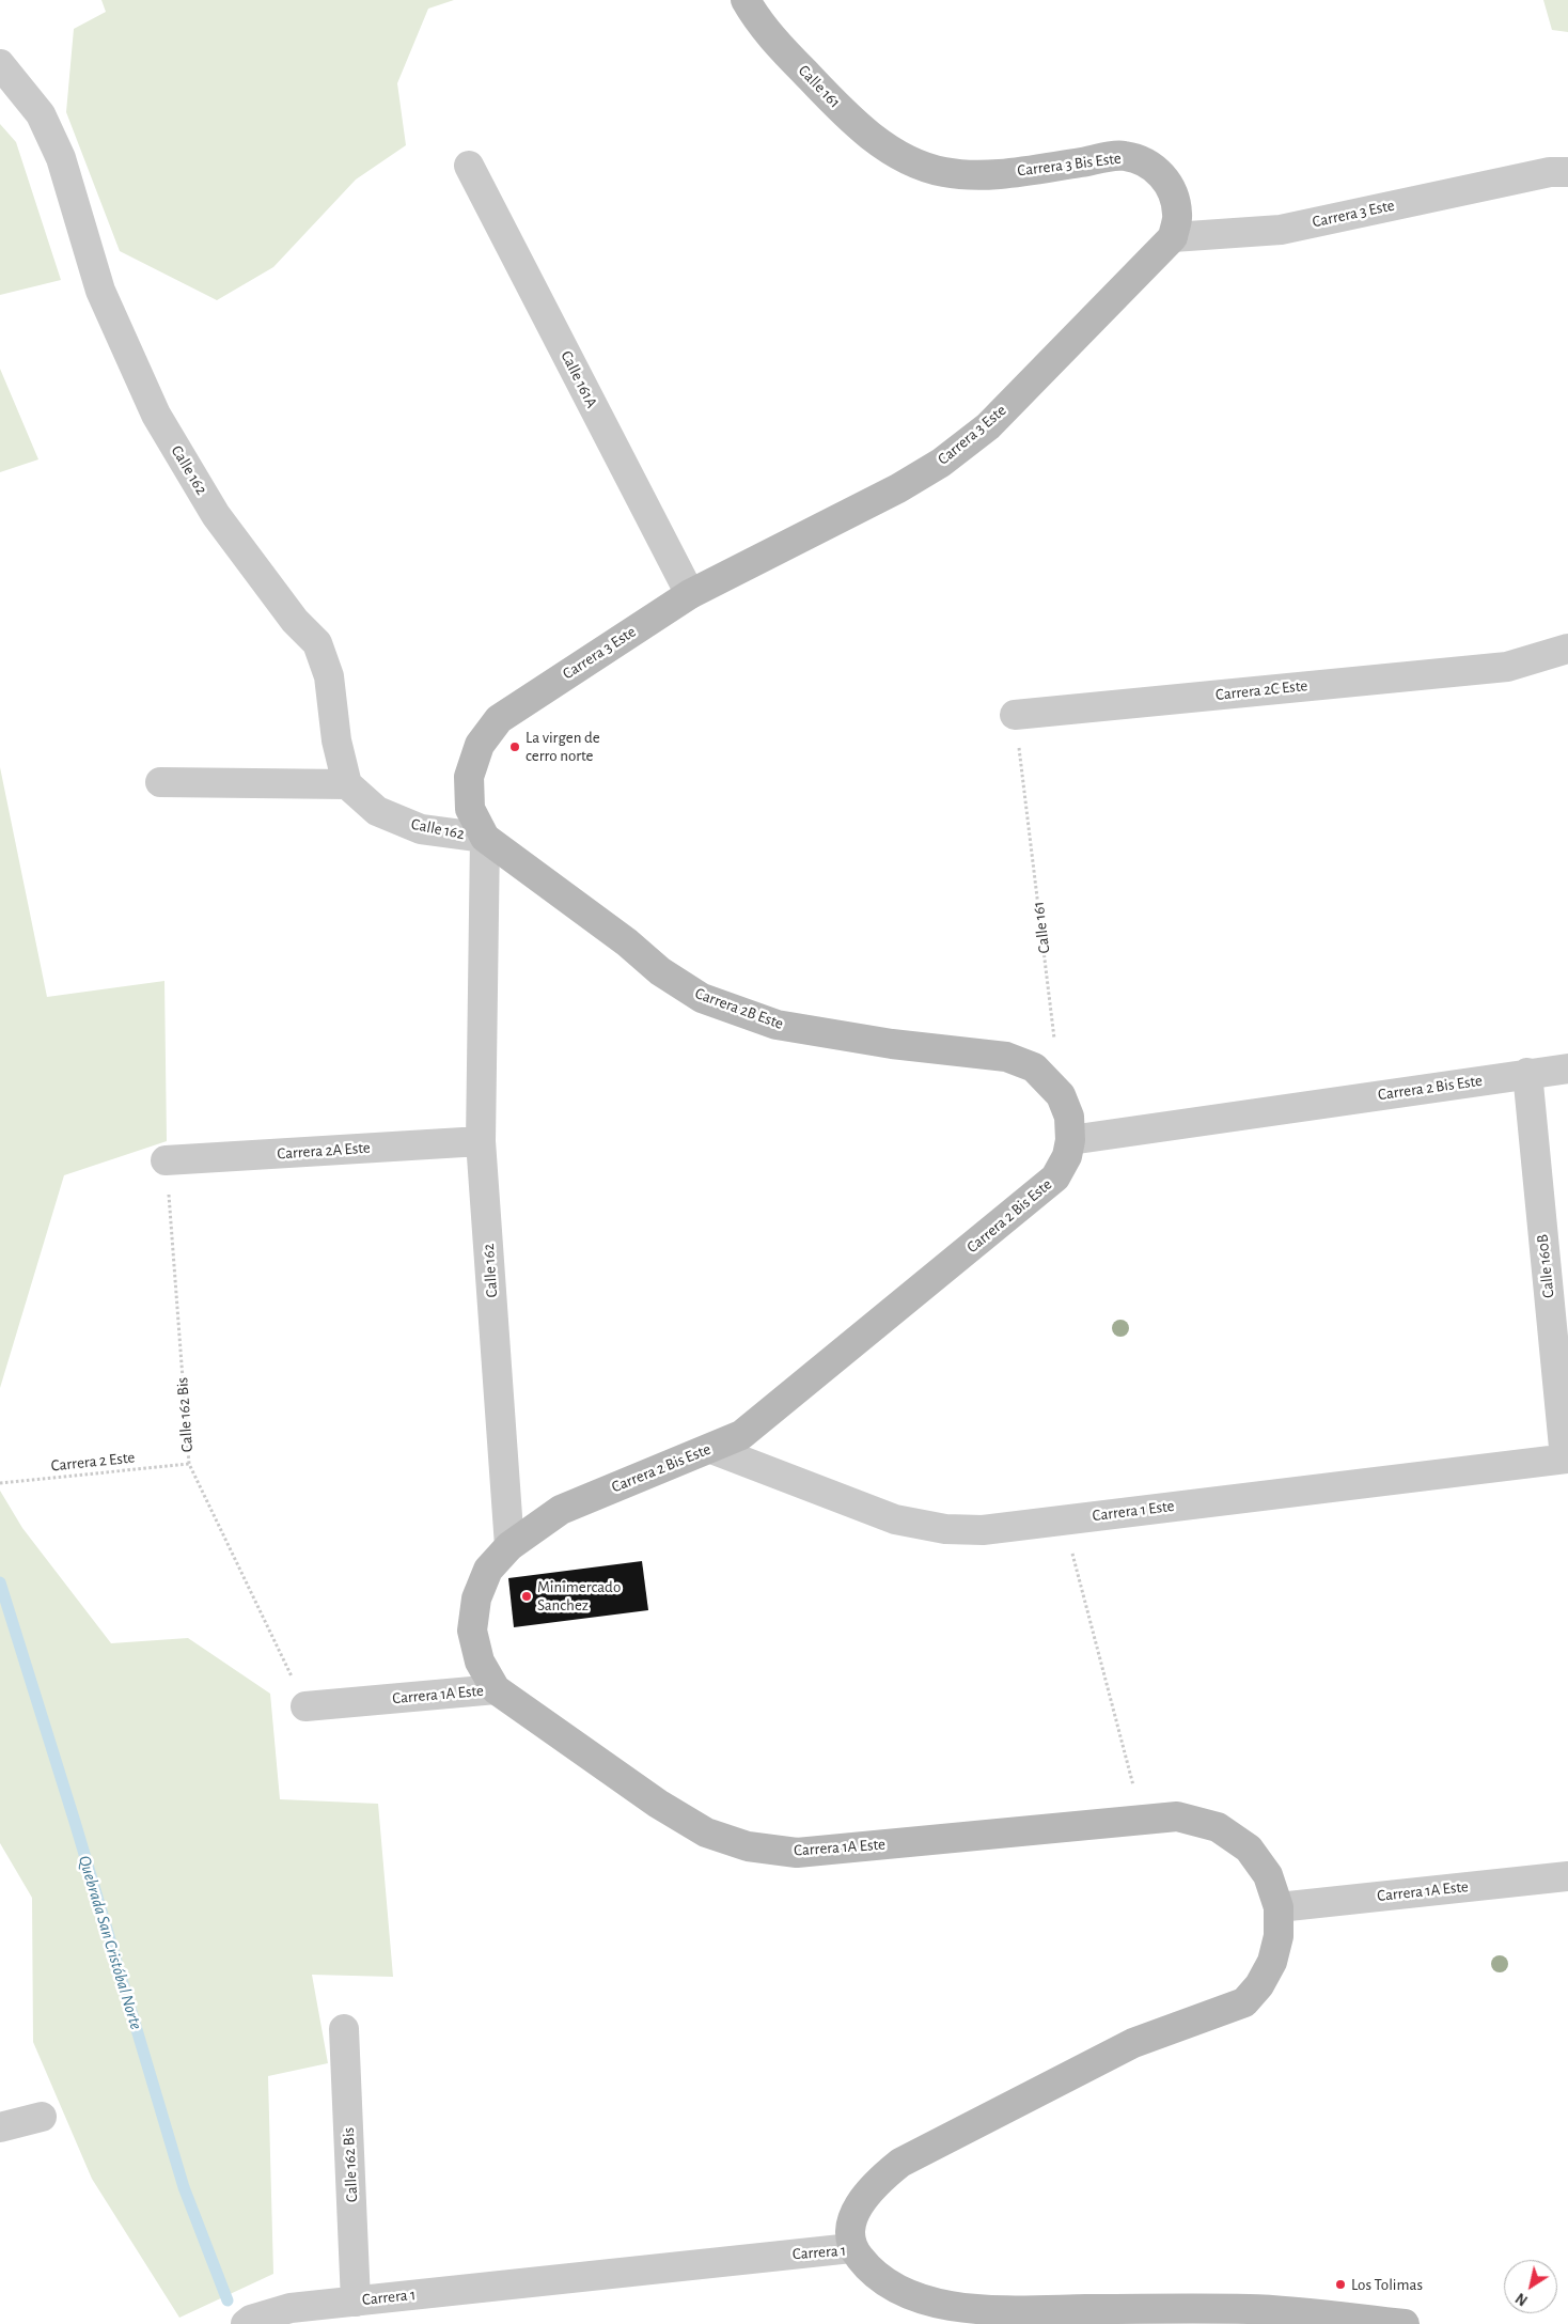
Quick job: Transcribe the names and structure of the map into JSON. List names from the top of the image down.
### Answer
{
  "streets": {
    "street": [
      "Calle 161",
      "Carrera 3 Bis Este",
      "Carrera 3 Este",
      "Calle 161A",
      "Calle 162",
      "Carrera 2C Este",
      "Carrera 2B Este",
      "Carrera 2 Bis Este",
      "Carrera 2A Este",
      "Calle 160B",
      "Calle 162 Bis",
      "Carrera 1 Este",
      "Carrera 1A Este",
      "Carrera 1"
    ],
    "path": ["Carrera 2 Este"]
  },
  "crossings": [
    ["Calle 161", "Carrera 3 Bis Este"],
    ["Calle 161", "Carrera 2C Este"],
    ["Carrera 3 Bis Este", "Carrera 3 Este"],
    ["Carrera 3 Este", "Calle 161A"],
    ["Carrera 3 Este", "Calle 162"],
    ["Carrera 3 Este", "Carrera 2B Este"],
    ["Calle 162", "Carrera 2B Este"],
    ["Calle 162", "Carrera 2 Bis Este"],
    ["Calle 162", "Carrera 2A Este"],
    ["Carrera 2B Este", "Carrera 2 Bis Este"],
    ["Carrera 2 Bis Este", "Calle 160B"],
    ["Carrera 2 Bis Este", "Carrera 1 Este"],
    ["Carrera 2A Este", "Calle 162 Bis"],
    ["Calle 160B", "Carrera 1 Este"],
    ["Calle 162 Bis", "Carrera 2 Este"],
    ["Calle 162 Bis", "Carrera 1A Este"],
    ["Calle 162 Bis", "Carrera 1"],
    ["Carrera 1A Este", "Carrera 1"]
  ],
  "water": ["Quebrada San Cristóbal Norte"],
  "places": ["La virgen de cerro norte", "Minimercado Sanchez", "Los Tolimas"],
  "north": "bottom left"
}
